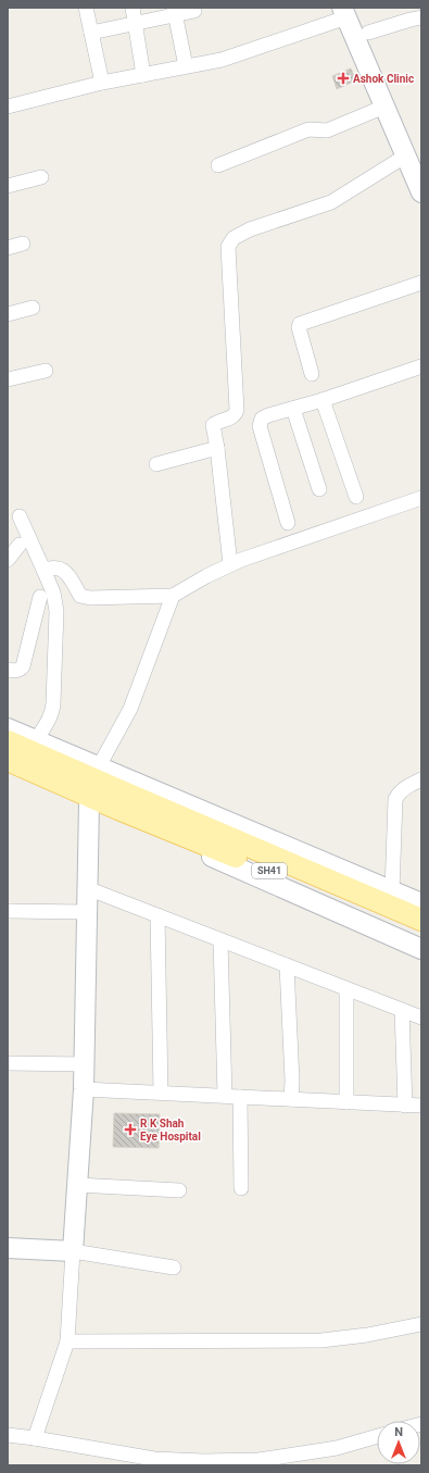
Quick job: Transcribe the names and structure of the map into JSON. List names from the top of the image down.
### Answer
{
  "streets": {
    "main road": ["SH41"]
  },
  "places": {
    "health": ["Ashok Clinic", "R K Shah Eye Hospital"]
  },
  "north": "top"
}
